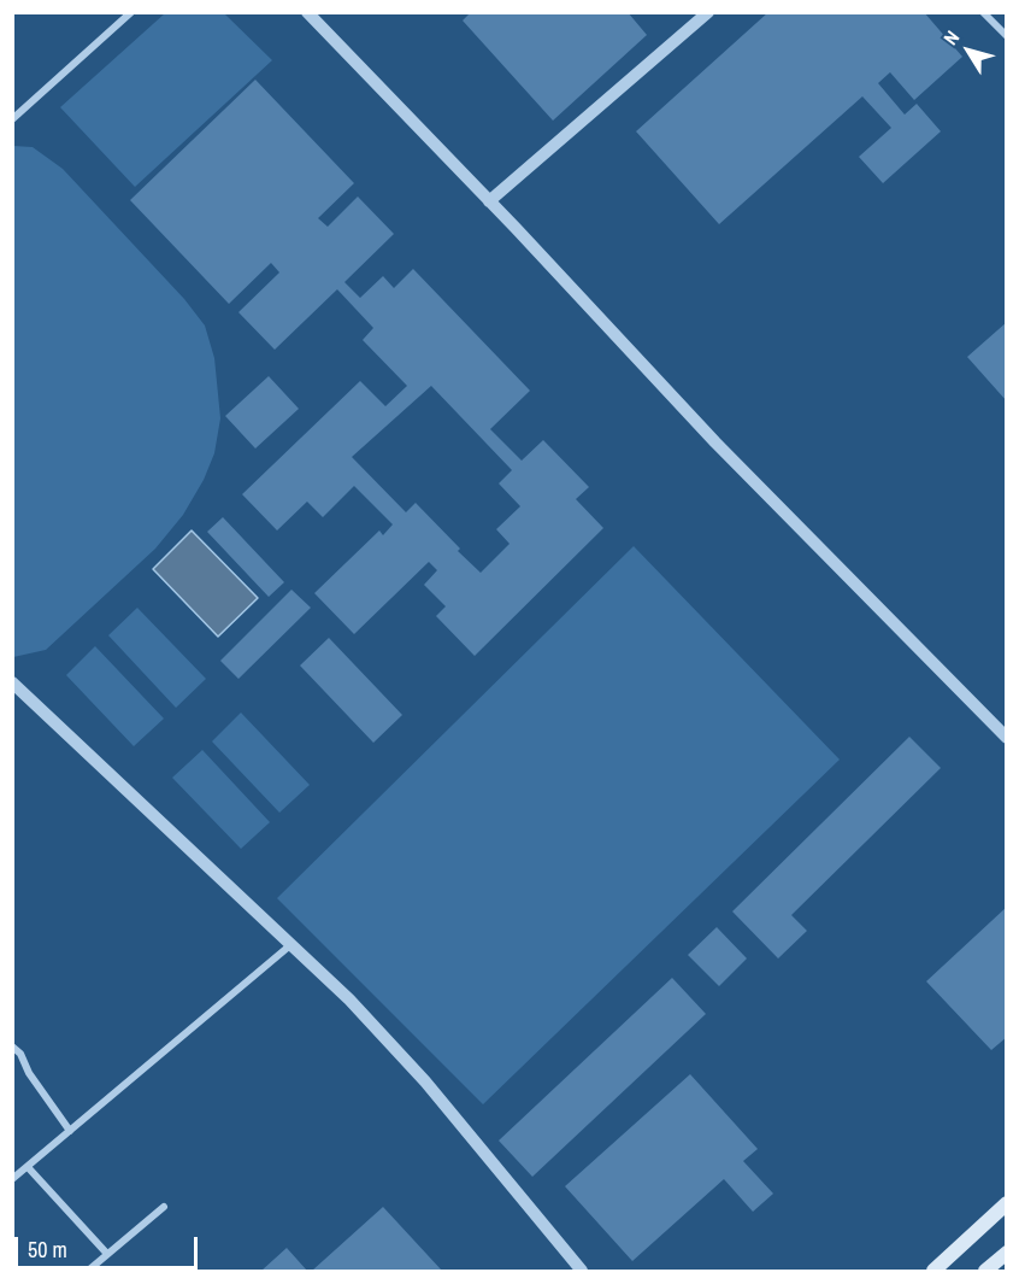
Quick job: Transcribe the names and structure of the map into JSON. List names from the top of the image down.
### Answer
{
  "scale_bar": "50 m",
  "north": "top left"
}
